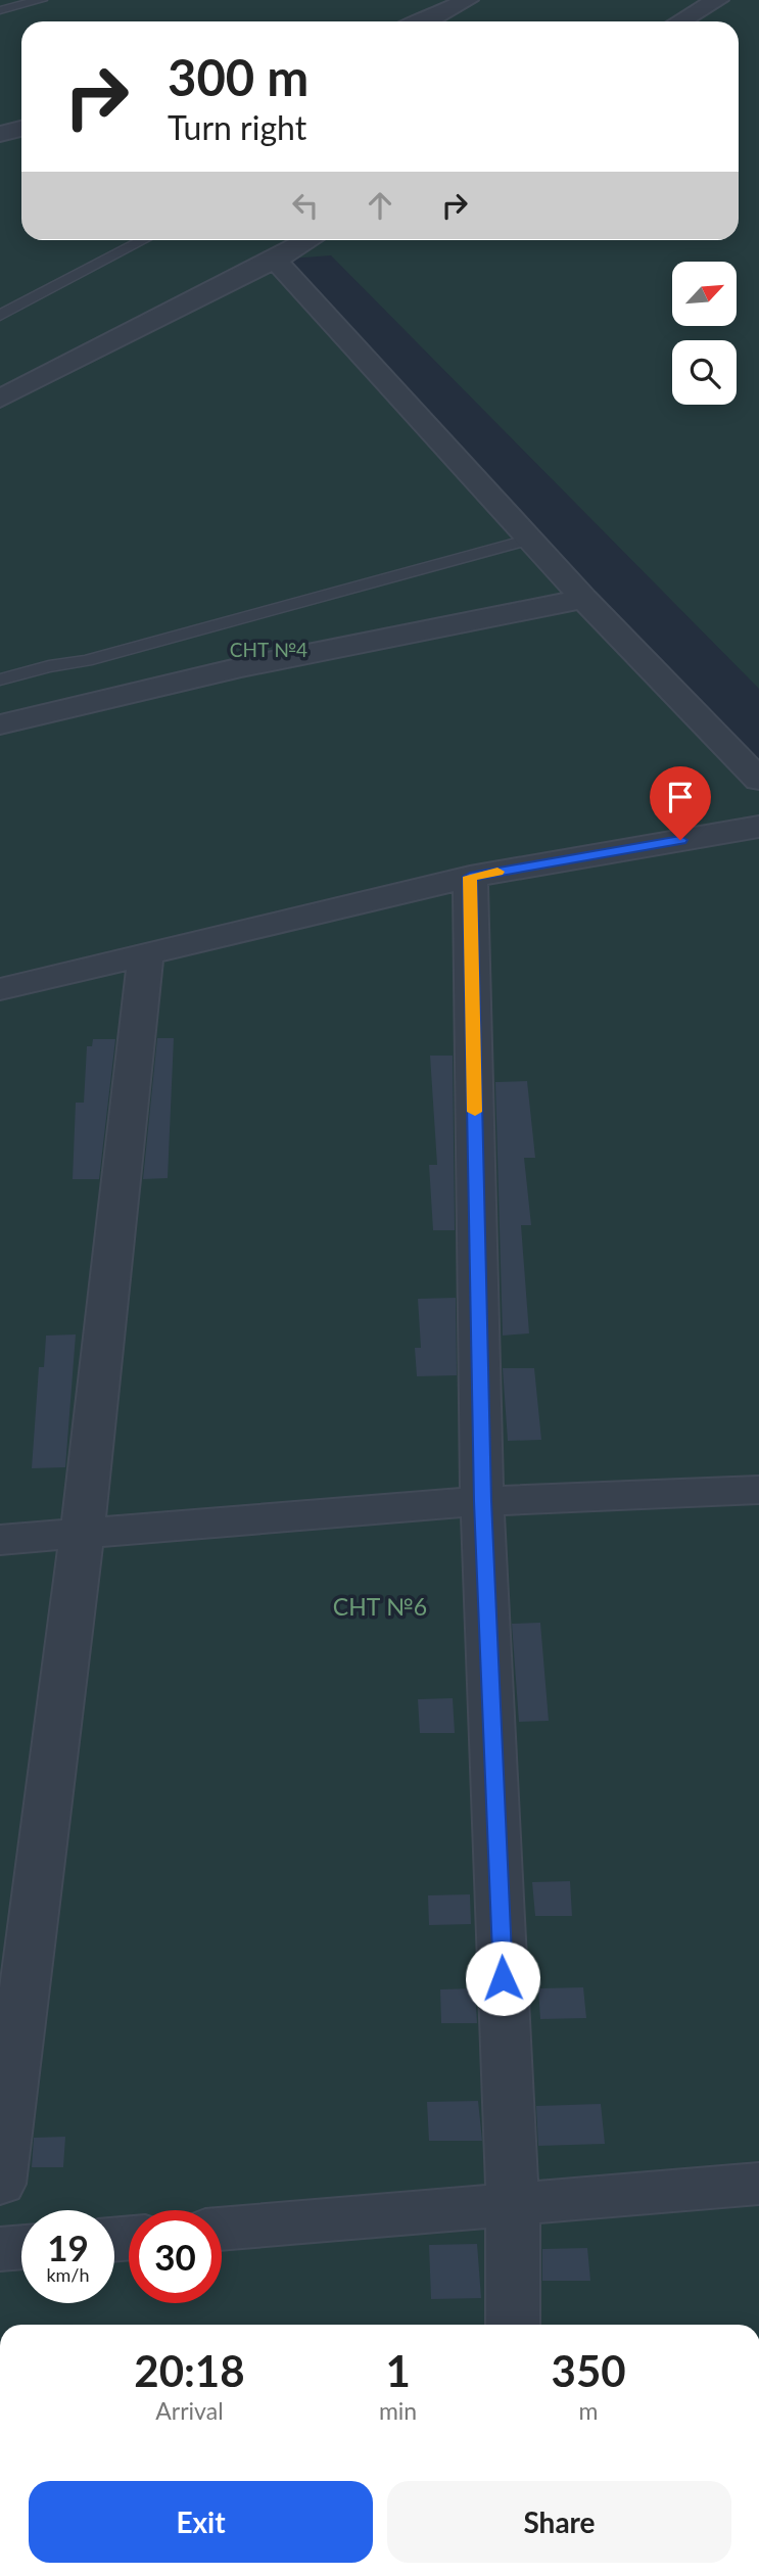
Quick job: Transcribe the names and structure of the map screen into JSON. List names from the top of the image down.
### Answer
{
  "parks": ["СНТ №4", "СНТ №6"],
  "north": "top right",
  "page": {
    "turn": ["300 m", "Turn right"],
    "speed": "19 km/h",
    "limit": "30",
    "eta": [
      "20:18",
      "Arrival",
      "1",
      "min",
      "350",
      "m"
    ],
    "buttons": ["Exit", "Share"]
  }
}
